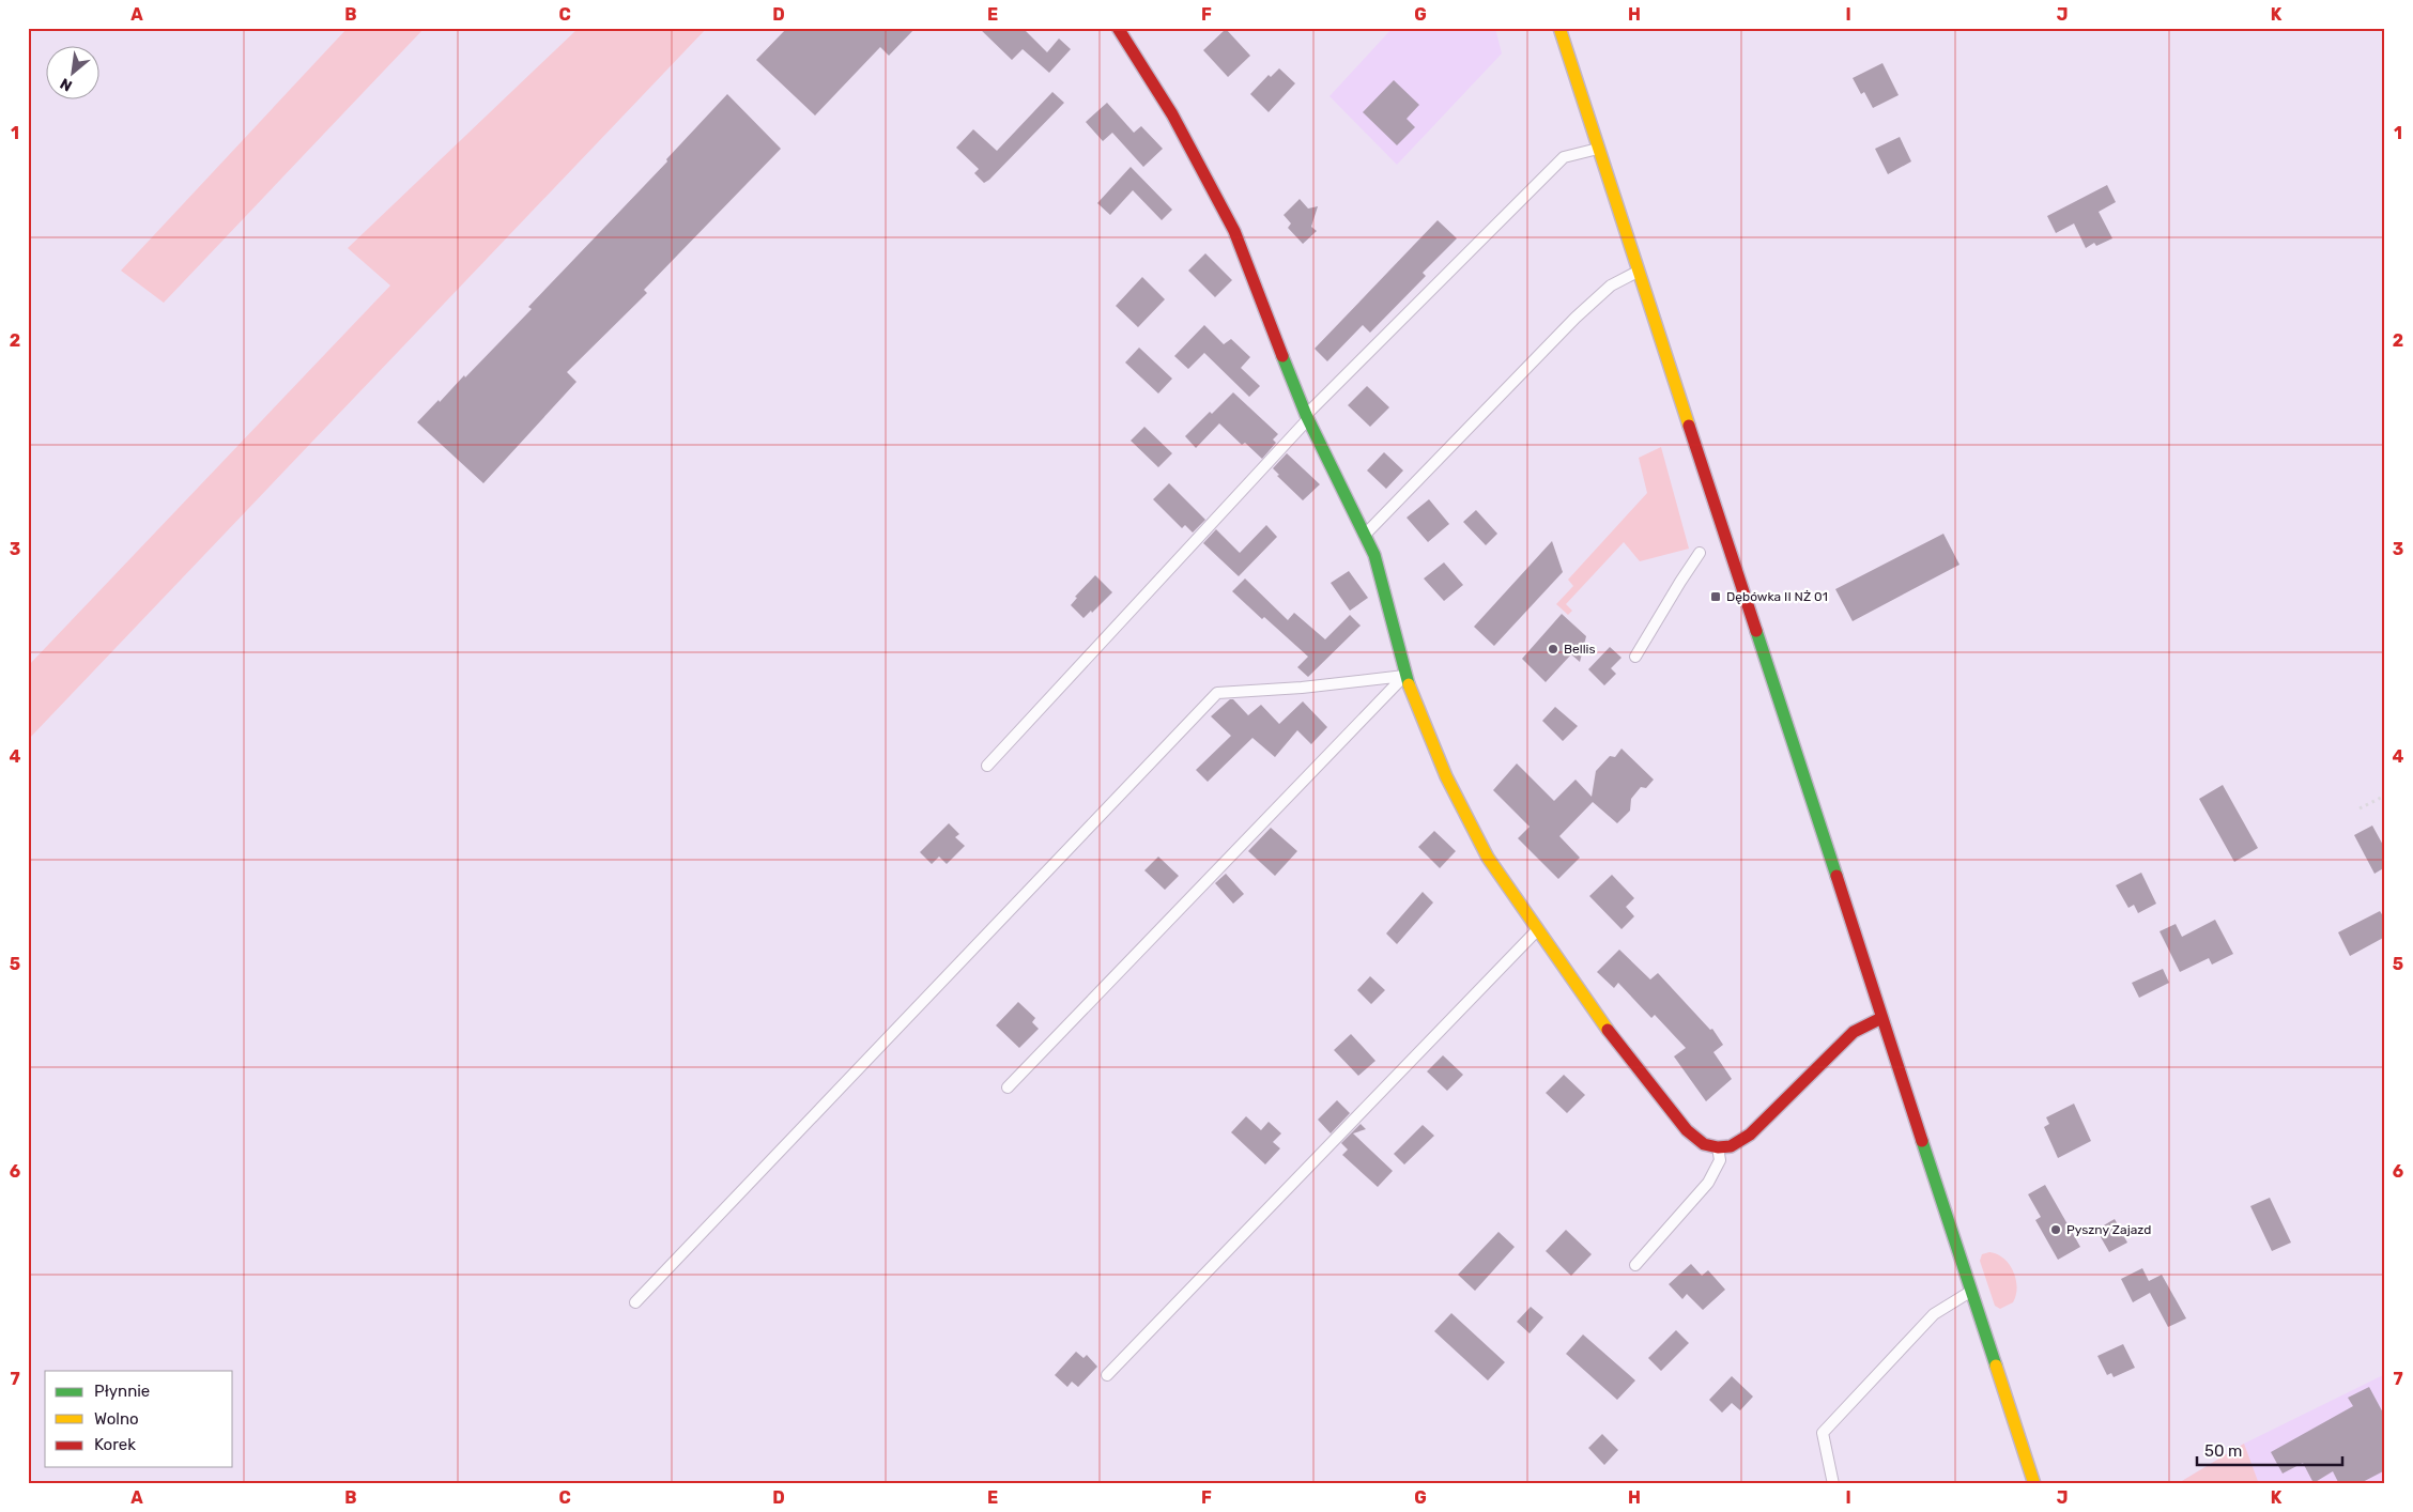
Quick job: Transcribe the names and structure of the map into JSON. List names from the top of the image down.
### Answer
{
  "places": {
    "transit": ["Dębówka II NŻ 01"],
    "other": ["Bellis", "Pyszny Zajazd"]
  },
  "legend": ["Płynnie", "Wolno", "Korek"],
  "scale_bar": "50 m",
  "north": "bottom left",
  "grid": {
    "columns": [
      "A",
      "B",
      "C",
      "D",
      "E",
      "F",
      "G",
      "H",
      "I",
      "J",
      "K"
    ],
    "rows": [
      "1",
      "2",
      "3",
      "4",
      "5",
      "6",
      "7"
    ]
  }
}
